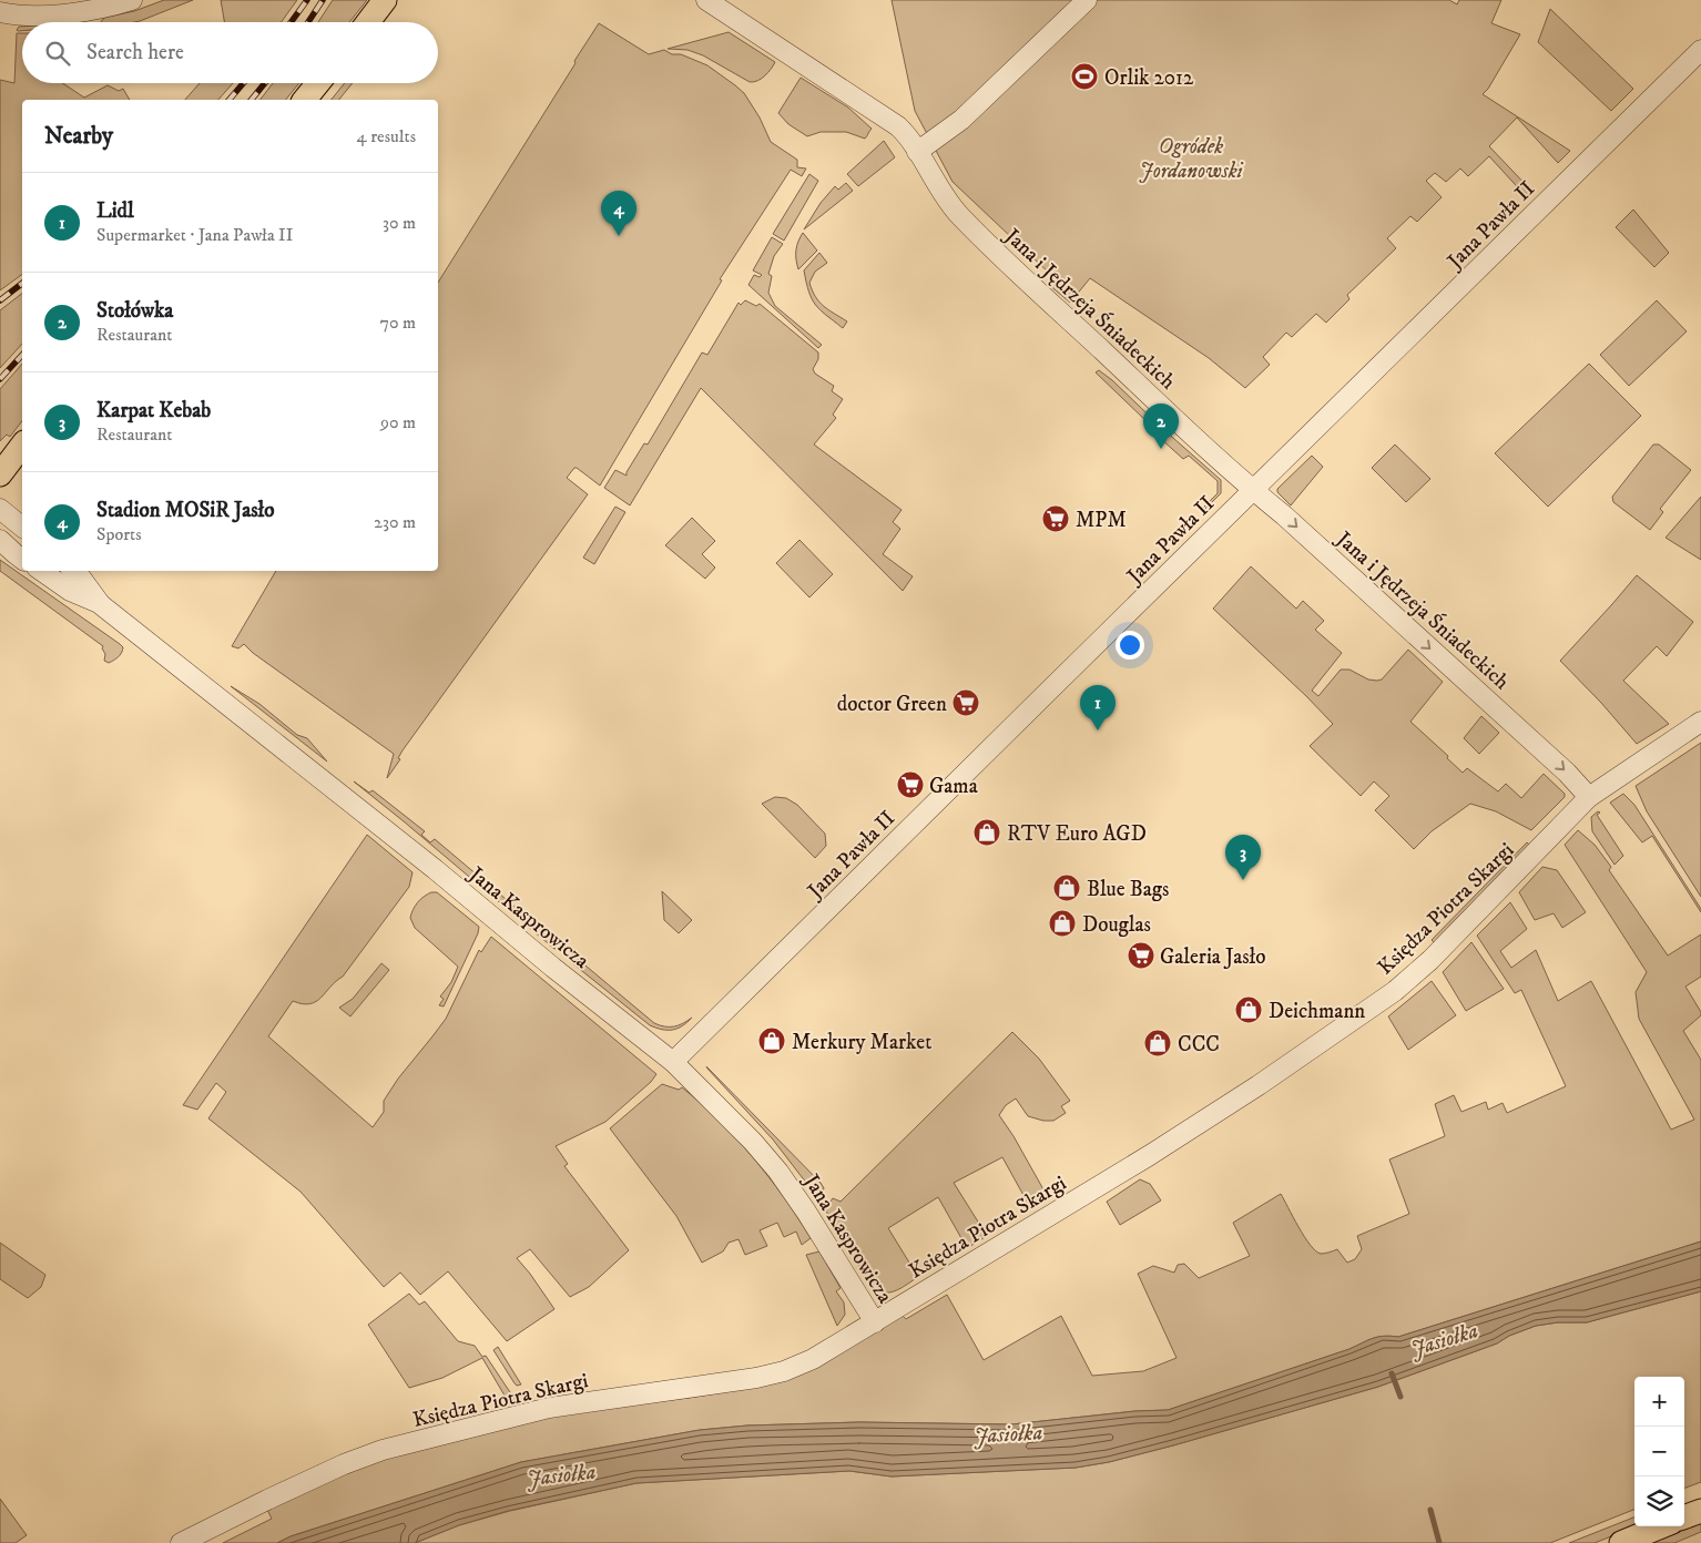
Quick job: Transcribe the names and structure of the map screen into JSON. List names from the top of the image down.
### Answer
{
  "streets": {
    "street": [
      "Jana Pawła II",
      "Jana i Jędrzeja Śniadeckich",
      "Księdza Piotra Skargi",
      "Jana Kasprowicza"
    ]
  },
  "crossings": [
    ["Jana Pawła II", "Jana i Jędrzeja Śniadeckich"],
    ["Jana Pawła II", "Jana Kasprowicza"],
    ["Jana i Jędrzeja Śniadeckich", "Księdza Piotra Skargi"],
    ["Księdza Piotra Skargi", "Jana Kasprowicza"]
  ],
  "one_way": ["Jana i Jędrzeja Śniadeckich"],
  "water": ["Jasiołka"],
  "parks": ["Ogródek Jordanowski"],
  "places": {
    "sports": ["Orlik 2012"],
    "supermarket": [
      "MPM",
      "doctor Green",
      "Gama",
      "Galeria Jasło"
    ],
    "shop": [
      "RTV Euro AGD",
      "Blue Bags",
      "Douglas",
      "Deichmann",
      "Merkury Market",
      "CCC"
    ]
  },
  "page": {
    "search": "Search here",
    "heading": ["Nearby", "4 results"],
    "list": [
      {
        "mark": "1",
        "name": "Lidl",
        "note": "Supermarket · Jana Pawła II",
        "value": "30 m"
      },
      {
        "mark": "2",
        "name": "Stołówka",
        "note": "Restaurant",
        "value": "70 m"
      },
      {
        "mark": "3",
        "name": "Karpat Kebab",
        "note": "Restaurant",
        "value": "90 m"
      },
      {
        "mark": "4",
        "name": "Stadion MOSiR Jasło",
        "note": "Sports",
        "value": "230 m"
      }
    ],
    "pins": [
      "4",
      "2",
      "1",
      "3"
    ],
    "map_buttons": ["+", "−"]
  }
}
